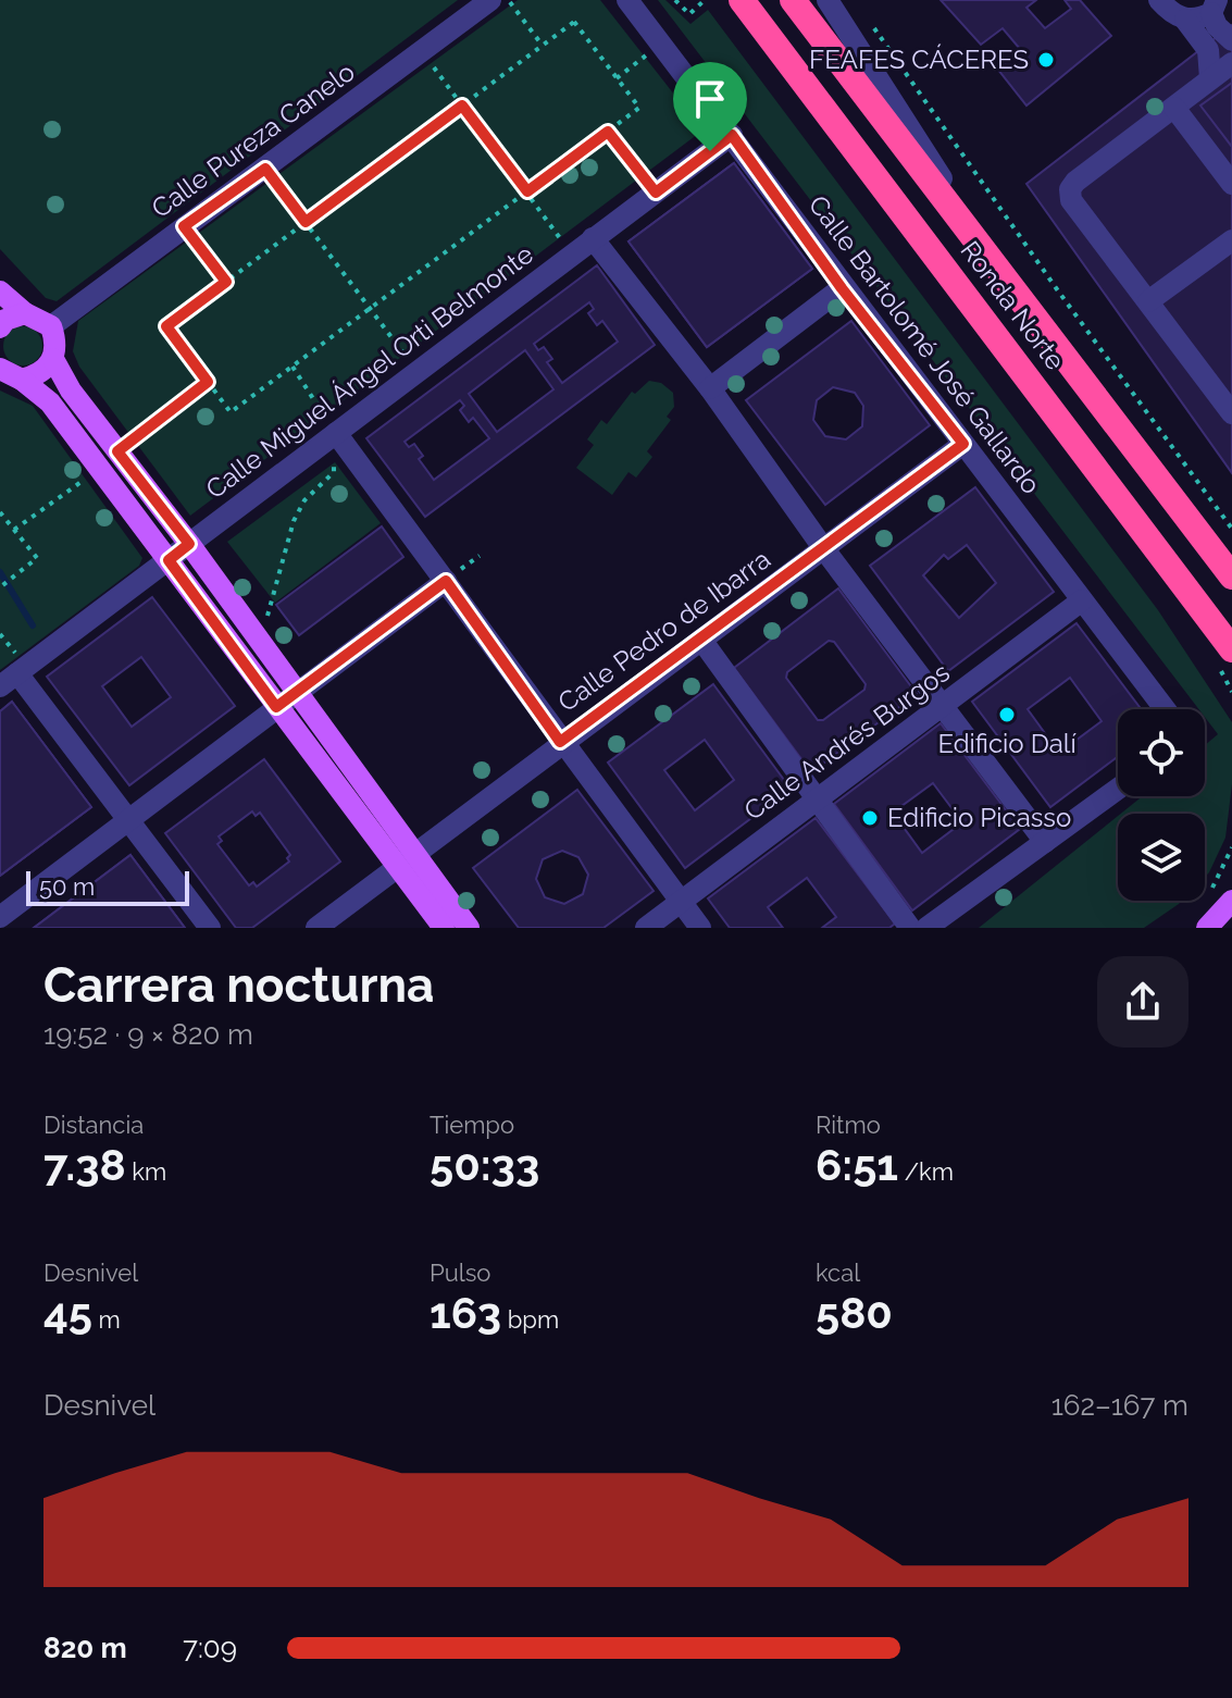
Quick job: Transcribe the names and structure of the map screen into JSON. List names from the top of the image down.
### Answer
{
  "streets": {
    "highway": ["Ronda Norte"],
    "street": [
      "Calle Pureza Canelo",
      "Calle Bartolomé José Gallardo",
      "Calle Miguel Ángel Orti Belmonte",
      "Calle Pedro de Ibarra",
      "Calle Andrés Burgos"
    ]
  },
  "crossings": [
    ["Calle Bartolomé José Gallardo", "Calle Miguel Ángel Orti Belmonte"],
    ["Calle Bartolomé José Gallardo", "Calle Pedro de Ibarra"],
    ["Calle Bartolomé José Gallardo", "Calle Andrés Burgos"]
  ],
  "places": ["FEAFES CÁCERES", "Edificio Dalí", "Edificio Picasso"],
  "scale_bar": "50 m",
  "page": {
    "scale": "50 m",
    "heading": ["Carrera nocturna", "19:52 · 9 × 820 m"],
    "stats": [
      ["Distancia", "7.38 km"],
      ["Tiempo", "50:33"],
      ["Ritmo", "6:51 /km"],
      ["Desnivel", "45 m"],
      ["Pulso", "163 bpm"],
      ["kcal", "580"]
    ],
    "chart": ["Desnivel", "162–167 m"],
    "list": [
      {
        "name": "820 m",
        "note": "7:09"
      }
    ]
  }
}
